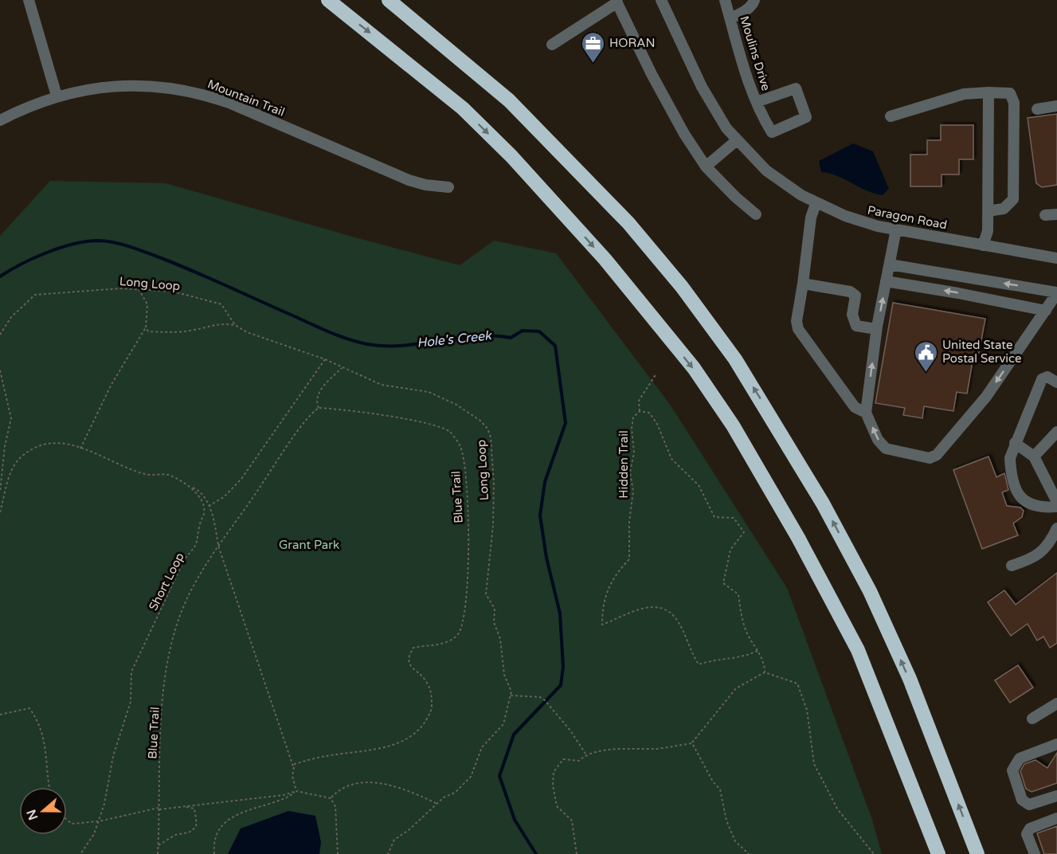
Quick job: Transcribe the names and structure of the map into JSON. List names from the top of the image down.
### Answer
{
  "streets": {
    "street": ["Moulins Drive", "Mountain Trail", "Paragon Road"],
    "path": [
      "Long Loop",
      "Hidden Trail",
      "Blue Trail",
      "Short Loop"
    ]
  },
  "water": ["Hole's Creek"],
  "parks": ["Grant Park"],
  "places": {
    "office": ["HORAN"],
    "public building": ["United State Postal Service"]
  },
  "north": "left"
}
